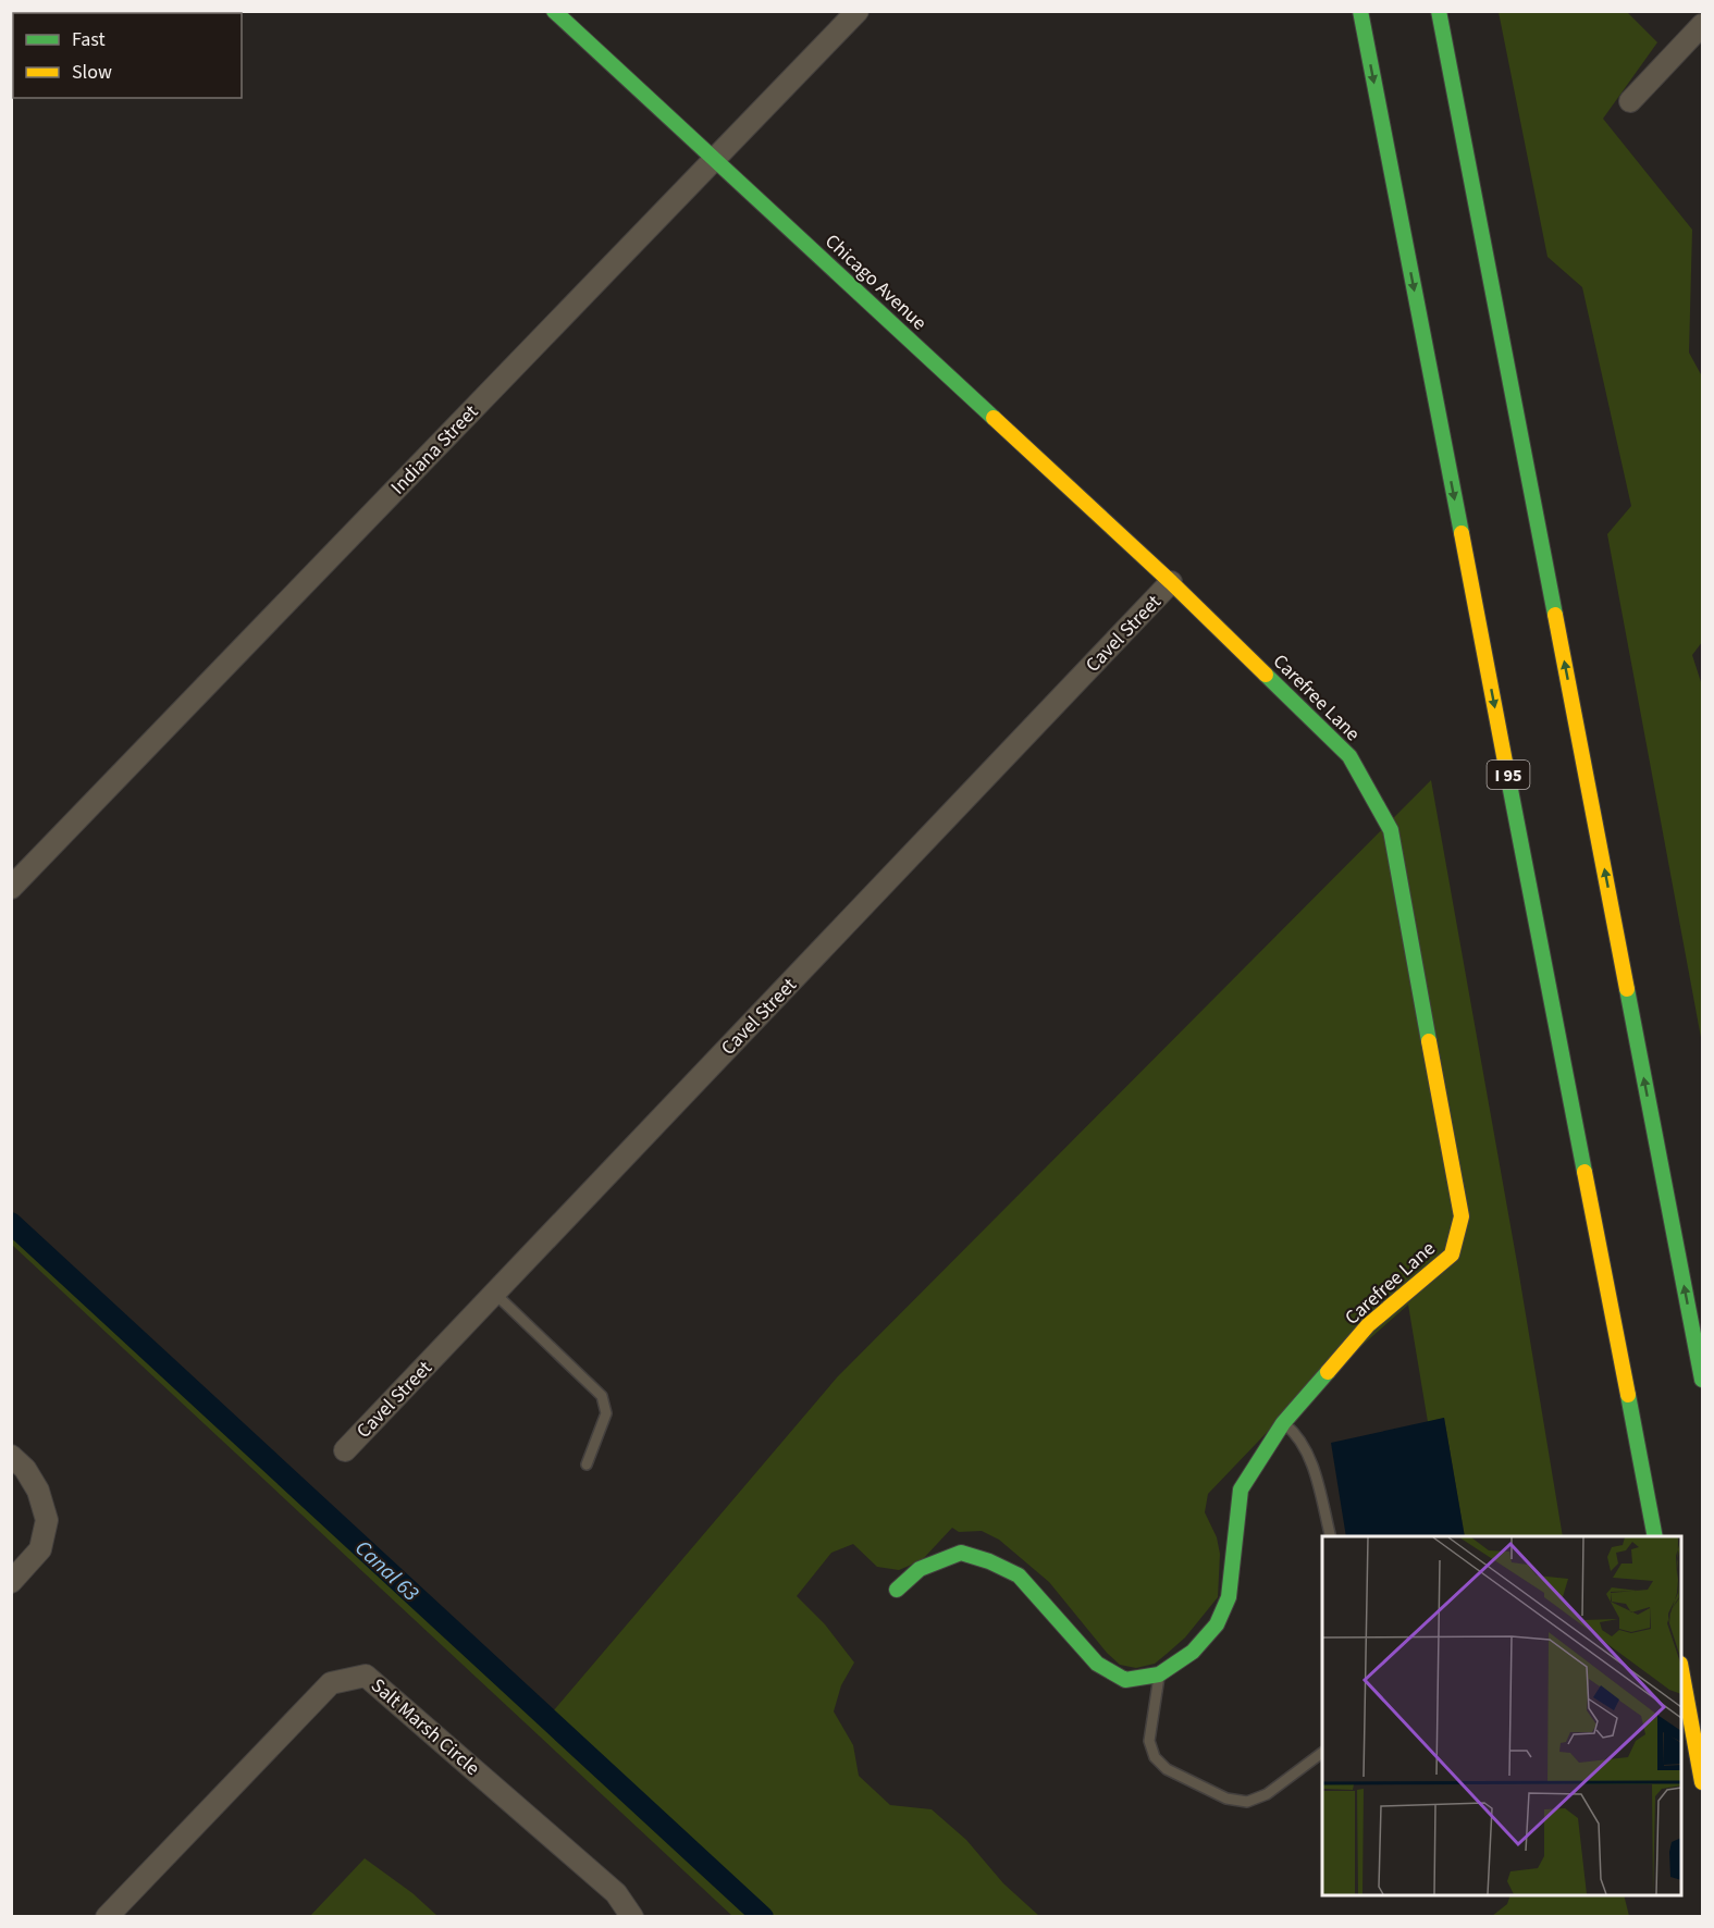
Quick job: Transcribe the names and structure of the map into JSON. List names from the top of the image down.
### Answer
{
  "streets": {
    "main road": ["Chicago Avenue", "Carefree Lane", "I 95"],
    "street": ["Indiana Street", "Cavel Street", "Salt Marsh Circle"]
  },
  "crossings": [
    ["Chicago Avenue", "Indiana Street"],
    ["Chicago Avenue", "Cavel Street"],
    ["Chicago Avenue", "Carefree Lane"],
    ["Cavel Street", "Carefree Lane"]
  ],
  "water": ["Canal 63"],
  "legend": ["Fast", "Slow"]
}
